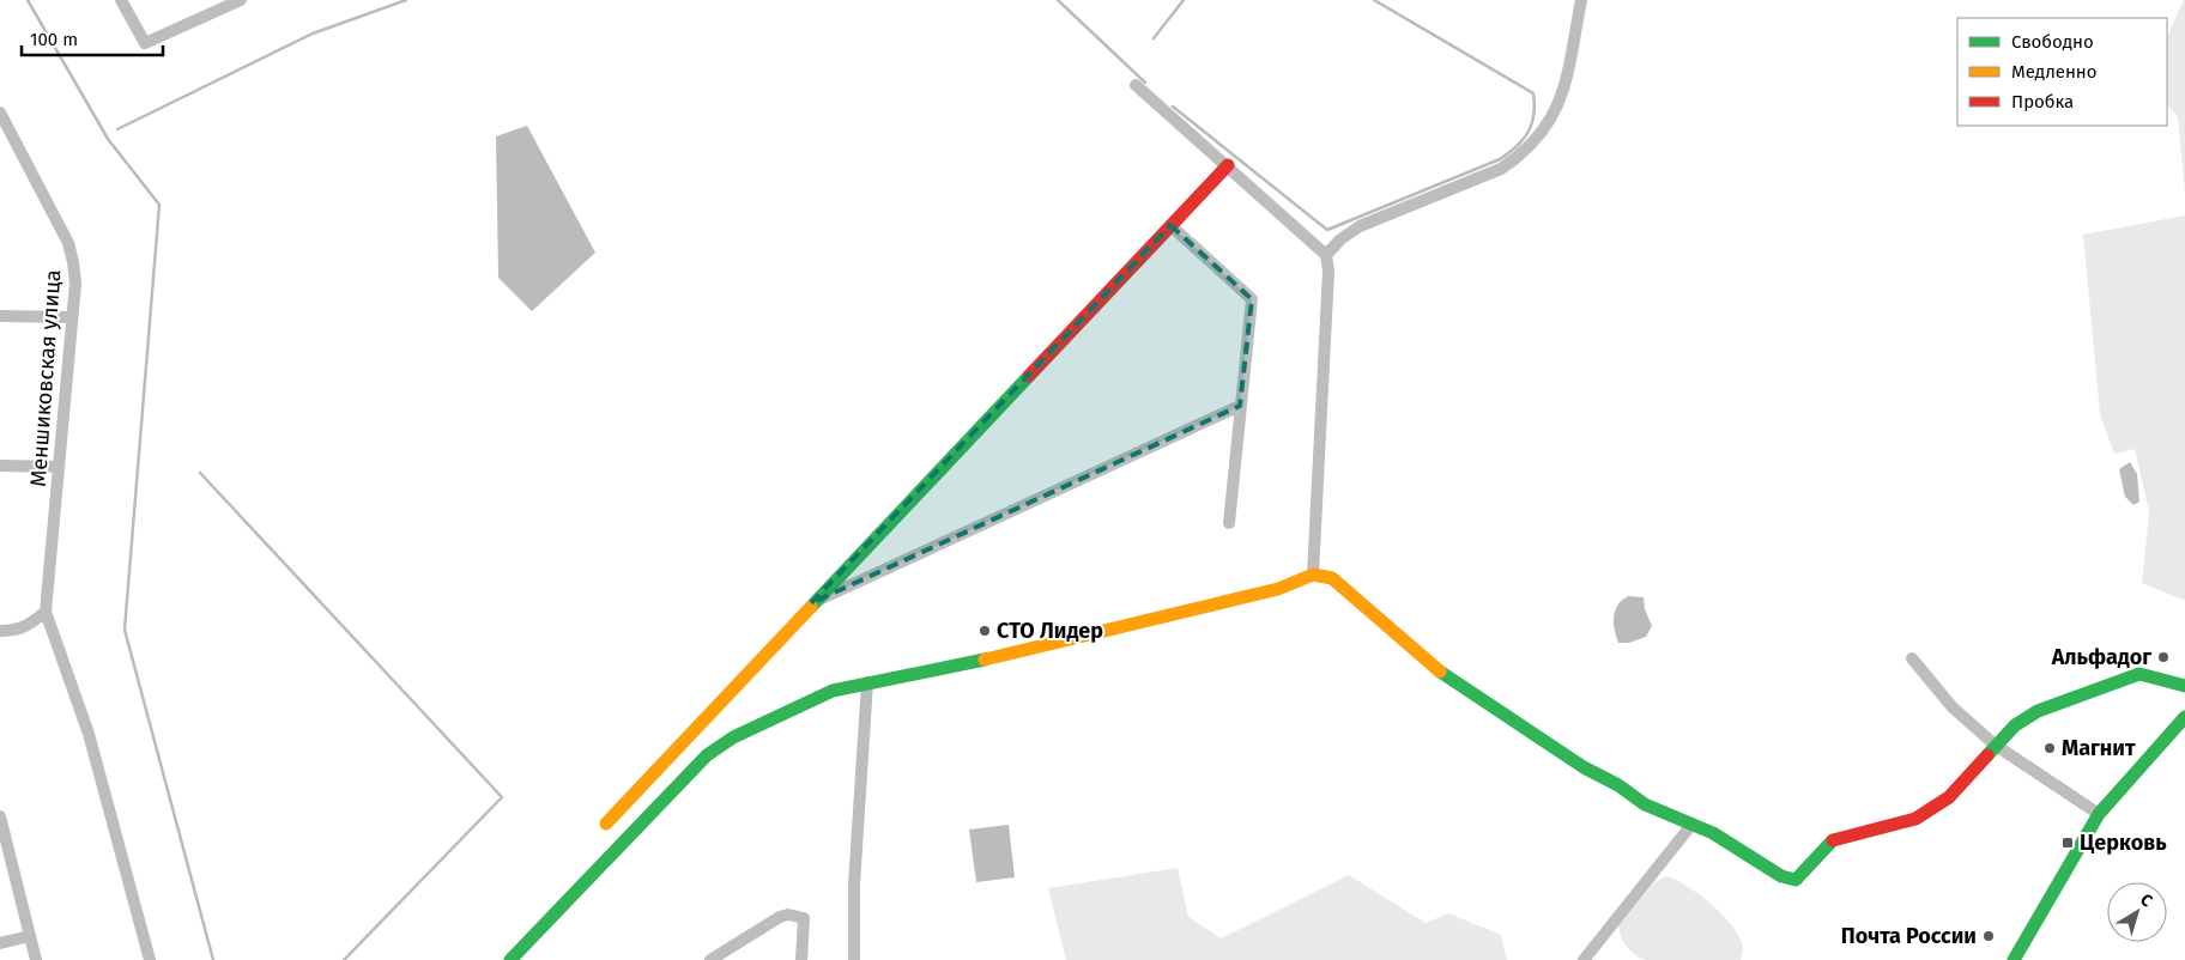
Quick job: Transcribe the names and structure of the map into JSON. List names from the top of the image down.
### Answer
{
  "streets": {
    "street": ["Меншиковская улица"]
  },
  "places": {
    "other": [
      "СТО Лидер",
      "Альфадог",
      "Магнит",
      "Почта России"
    ],
    "transit": ["Церковь"]
  },
  "legend": ["Свободно", "Медленно", "Пробка"],
  "scale_bar": "100 m",
  "north": "top right"
}
